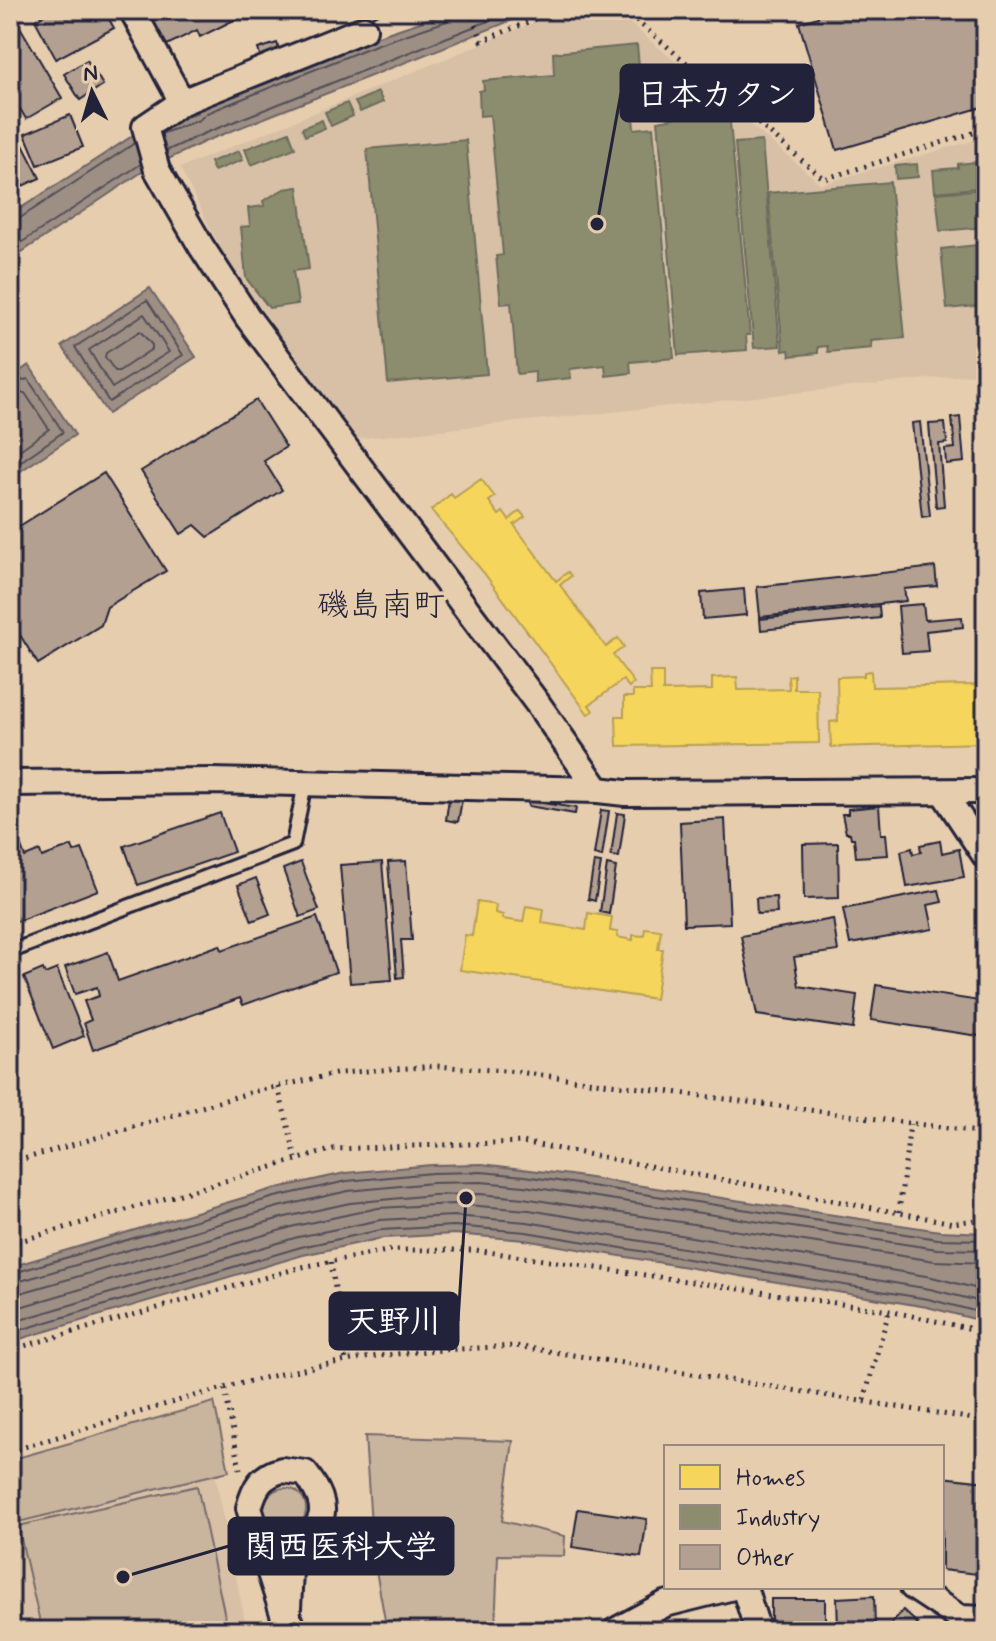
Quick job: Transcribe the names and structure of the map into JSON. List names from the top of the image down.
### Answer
{
  "districts": ["磯島南町"],
  "places": ["日本カタン", "天野川", "関西医科大学"],
  "legend": ["Homes", "Industry", "Other"],
  "north": "top"
}
